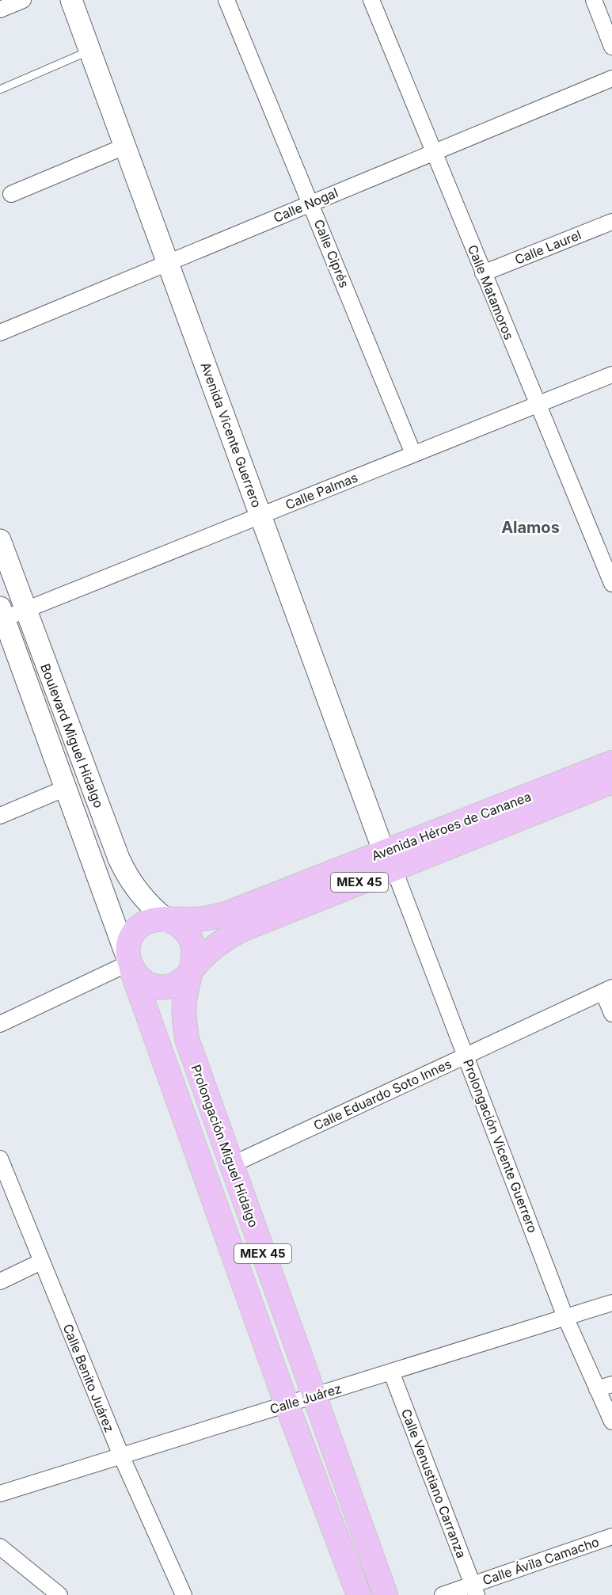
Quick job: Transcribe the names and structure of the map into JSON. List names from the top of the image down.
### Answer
{
  "streets": {
    "main road": ["Avenida Héroes de Cananea", "MEX 45", "Prolongación Miguel Hidalgo"],
    "street": [
      "Calle Nogal",
      "Calle Laurel",
      "Calle Ciprés",
      "Calle Matamoros",
      "Avenida Vicente Guerrero",
      "Calle Palmas",
      "Boulevard Miguel Hidalgo",
      "Calle Eduardo Soto Innes",
      "Prolongación Vicente Guerrero",
      "Calle Benito Juárez",
      "Calle Juárez",
      "Calle Venustiano Carranza",
      "Calle Ávila Camacho"
    ]
  },
  "crossings": [
    ["Calle Nogal", "Calle Ciprés"],
    ["Calle Nogal", "Calle Matamoros"],
    ["Calle Nogal", "Avenida Vicente Guerrero"],
    ["Calle Laurel", "Calle Matamoros"],
    ["Calle Ciprés", "Calle Palmas"],
    ["Calle Matamoros", "Calle Palmas"],
    ["Avenida Vicente Guerrero", "Calle Palmas"],
    ["Avenida Vicente Guerrero", "Avenida Héroes de Cananea"],
    ["Avenida Vicente Guerrero", "Prolongación Vicente Guerrero"],
    ["Calle Palmas", "Boulevard Miguel Hidalgo"],
    ["Boulevard Miguel Hidalgo", "Avenida Héroes de Cananea"],
    ["Boulevard Miguel Hidalgo", "MEX 45"],
    ["Boulevard Miguel Hidalgo", "Prolongación Miguel Hidalgo"],
    ["Avenida Héroes de Cananea", "MEX 45"],
    ["Avenida Héroes de Cananea", "Prolongación Miguel Hidalgo"],
    ["Avenida Héroes de Cananea", "Prolongación Vicente Guerrero"],
    ["MEX 45", "Prolongación Miguel Hidalgo"],
    ["MEX 45", "Calle Juárez"],
    ["Calle Eduardo Soto Innes", "Prolongación Miguel Hidalgo"],
    ["Calle Eduardo Soto Innes", "Prolongación Vicente Guerrero"],
    ["Prolongación Miguel Hidalgo", "Calle Juárez"],
    ["Prolongación Vicente Guerrero", "Calle Juárez"],
    ["Calle Benito Juárez", "Calle Juárez"],
    ["Calle Juárez", "Calle Venustiano Carranza"],
    ["Calle Venustiano Carranza", "Calle Ávila Camacho"]
  ],
  "districts": ["Alamos"]
}
